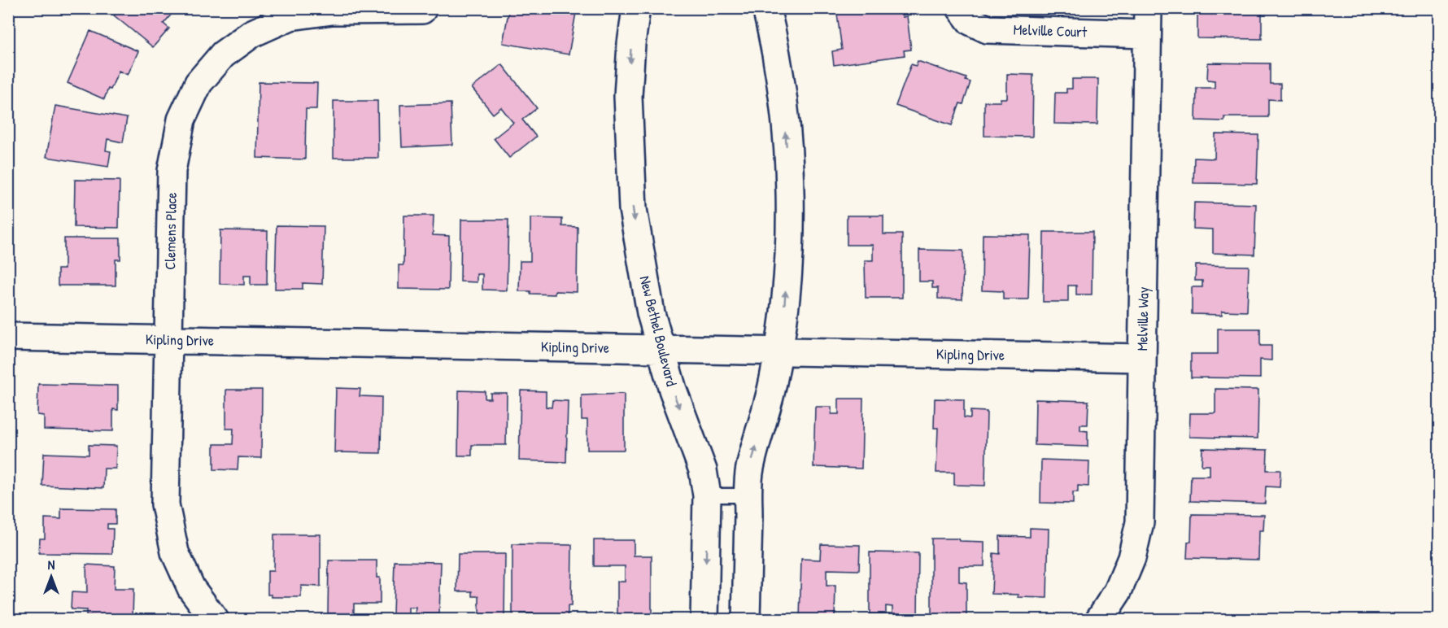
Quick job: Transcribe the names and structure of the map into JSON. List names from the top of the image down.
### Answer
{
  "streets": {
    "street": [
      "Melville Court",
      "Clemens Place",
      "Melville Way",
      "New Bethel Boulevard",
      "Kipling Drive"
    ]
  },
  "crossings": [
    ["Melville Court", "Melville Way"],
    ["Clemens Place", "Kipling Drive"],
    ["Melville Way", "Kipling Drive"],
    ["New Bethel Boulevard", "Kipling Drive"]
  ],
  "north": "top"
}
